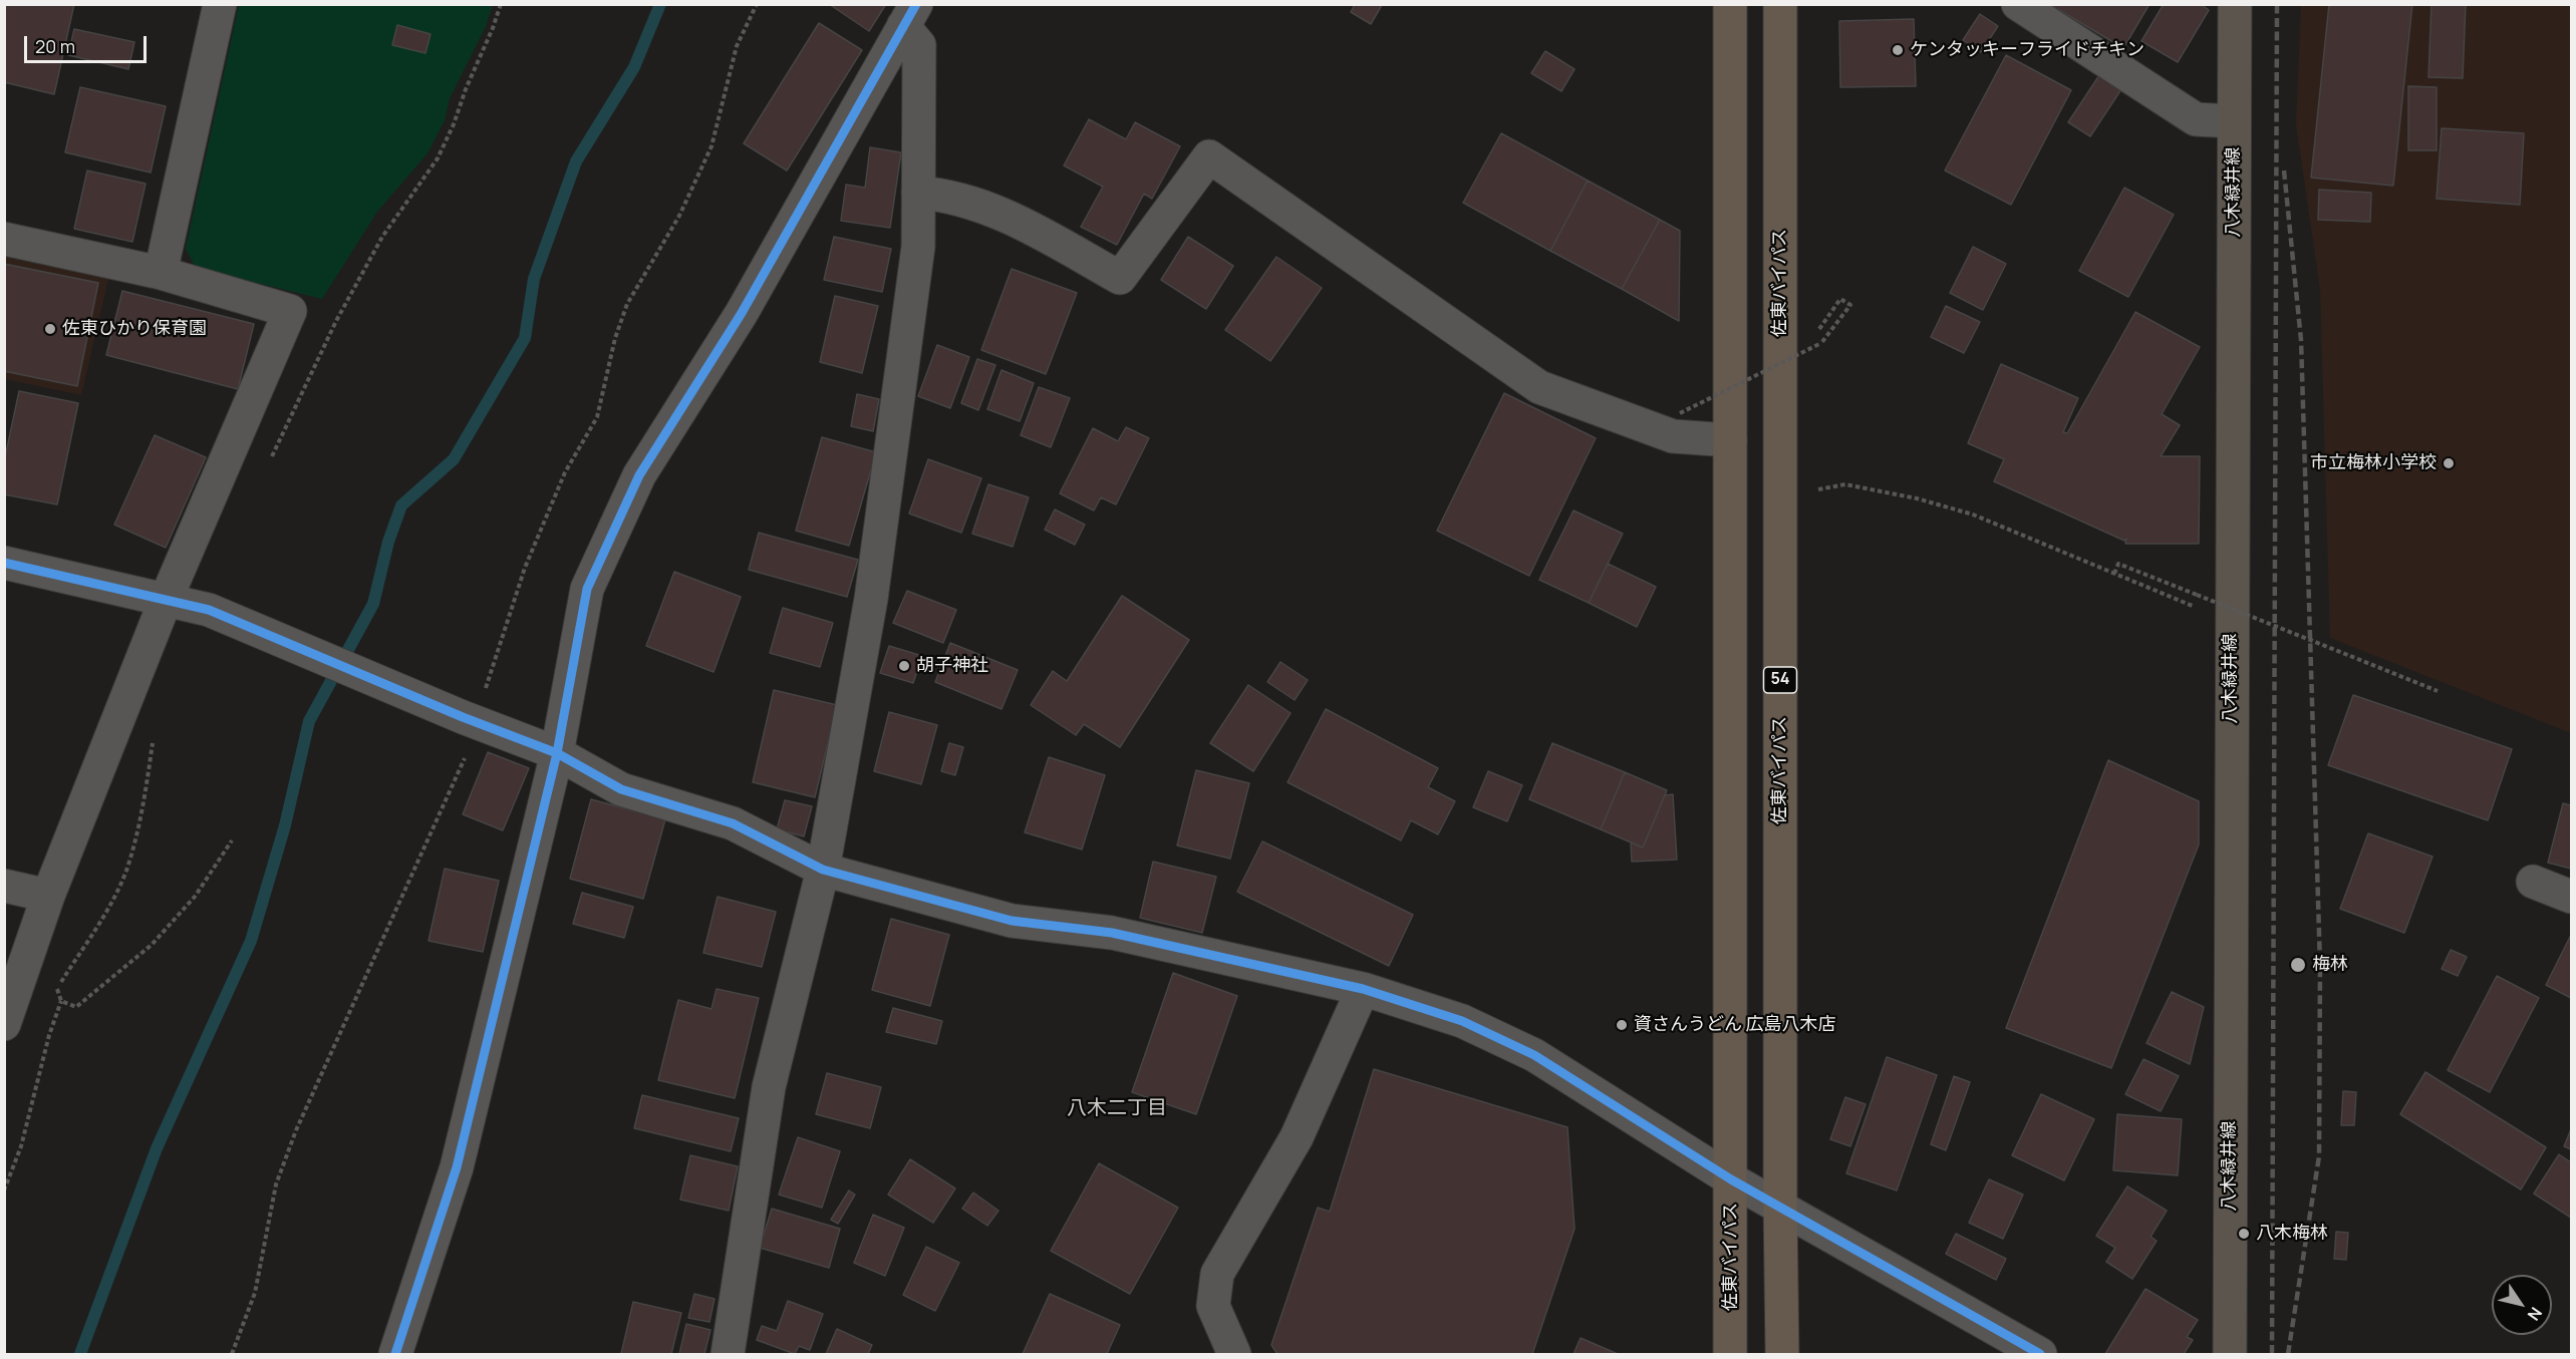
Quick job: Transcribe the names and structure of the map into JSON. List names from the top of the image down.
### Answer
{
  "streets": {
    "highway": ["佐東バイパス", "54"],
    "main road": ["八木緑井線"]
  },
  "districts": ["八木二丁目"],
  "places": [
    "ケンタッキーフライドチキン",
    "佐東ひかり保育園",
    "市立梅林小学校",
    "胡子神社",
    "梅林",
    "資さんうどん 広島八木店",
    "八木梅林"
  ],
  "scale_bar": "20 m",
  "north": "bottom right"
}
